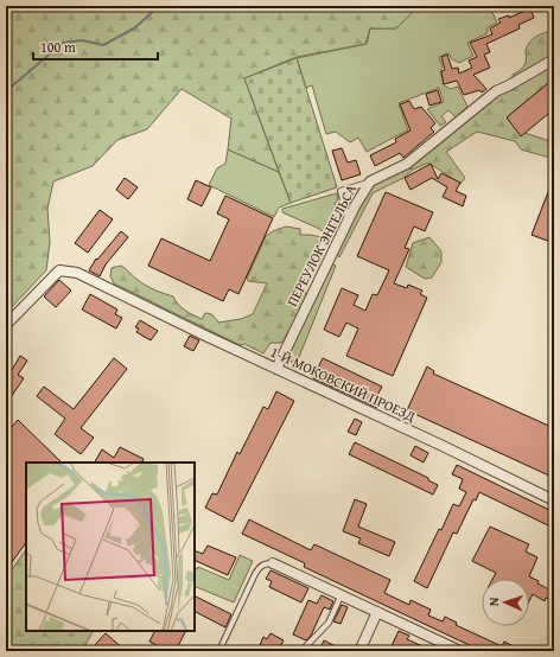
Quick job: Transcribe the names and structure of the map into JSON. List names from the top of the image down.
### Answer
{
  "streets": {
    "street": ["ПЕРЕУЛОК ЭНГЕЛЬСА", "1-Й МОКОВСКИЙ ПРОЕЗД"]
  },
  "crossings": [
    ["ПЕРЕУЛОК ЭНГЕЛЬСА", "1-Й МОКОВСКИЙ ПРОЕЗД"]
  ],
  "scale_bar": "100 m",
  "north": "left"
}
